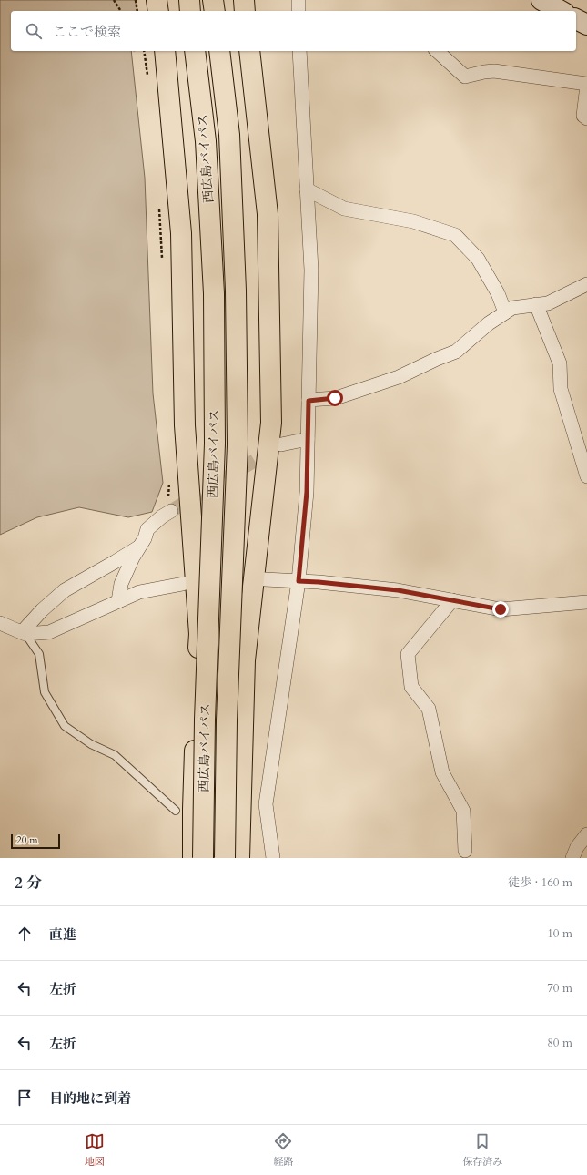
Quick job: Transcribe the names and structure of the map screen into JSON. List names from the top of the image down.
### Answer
{
  "streets": {
    "highway": ["西広島バイパス"]
  },
  "scale_bar": "20 m",
  "page": {
    "search": "ここで検索",
    "scale": "20 m",
    "heading": ["2 分", "徒歩 · 160 m"],
    "list": [
      ["直進", "10 m"],
      ["左折", "70 m"],
      ["左折", "80 m"],
      "目的地に到着"
    ],
    "nav": ["地図", "経路", "保存済み"]
  }
}
